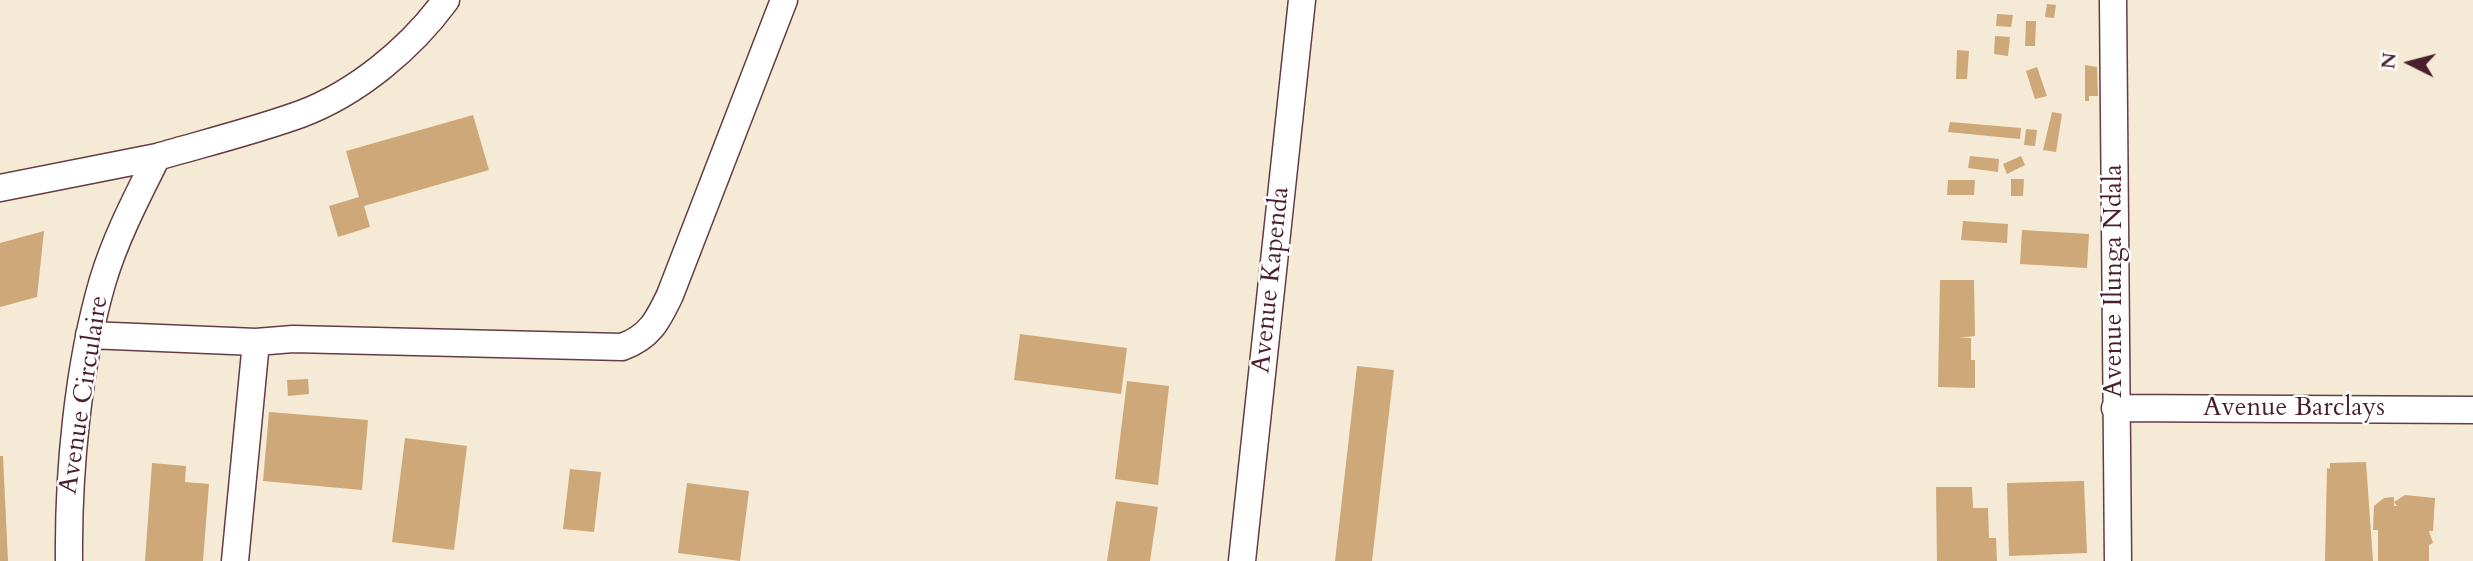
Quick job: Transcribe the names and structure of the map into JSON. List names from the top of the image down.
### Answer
{
  "streets": {
    "street": [
      "Avenue Kapenda",
      "Avenue Ilunga Ndala",
      "Avenue Circulaire",
      "Avenue Barclays"
    ]
  },
  "crossings": [
    ["Avenue Ilunga Ndala", "Avenue Barclays"]
  ],
  "north": "left"
}
